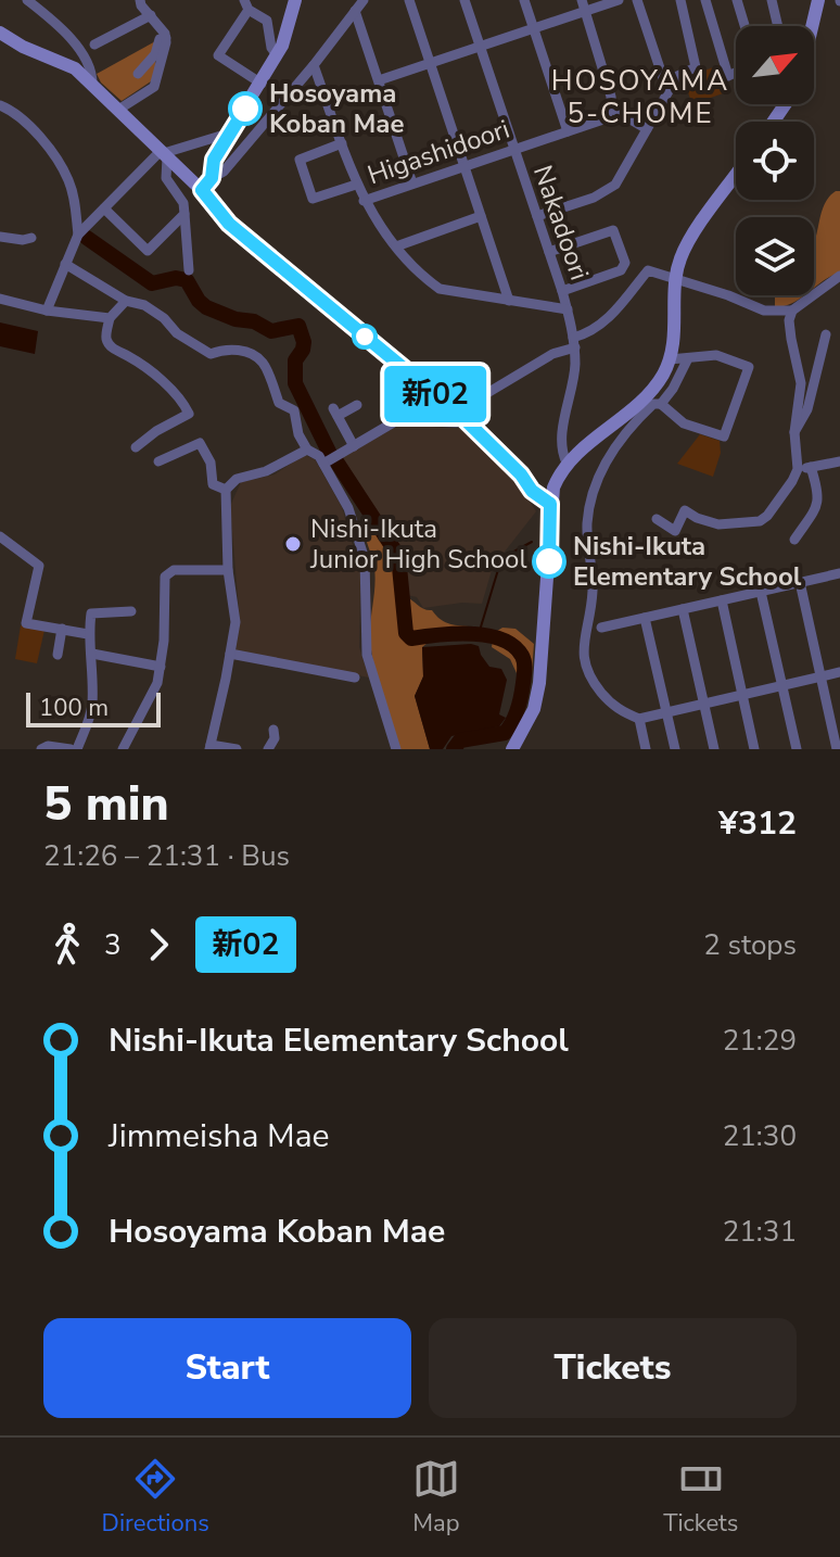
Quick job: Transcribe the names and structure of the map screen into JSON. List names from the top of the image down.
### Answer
{
  "streets": {
    "street": ["Higashidoori", "Nakadoori"]
  },
  "crossings": [
    ["Higashidoori", "Nakadoori"]
  ],
  "districts": ["HOSOYAMA 5-CHOME"],
  "places": ["Hosoyama Koban Mae", "Nishi-Ikuta Junior High School", "Nishi-Ikuta Elementary School"],
  "lines": ["bus line 新02"],
  "scale_bar": "100 m",
  "north": "top right",
  "page": {
    "on_map": "新02",
    "scale": "100 m",
    "heading": ["5 min", "21:26 – 21:31 · Bus", "¥312"],
    "legs": ["3", "新02", "2 stops"],
    "list": [
      {
        "name": "Nishi-Ikuta Elementary School",
        "value": "21:29"
      },
      {
        "name": "Jimmeisha Mae",
        "value": "21:30"
      },
      {
        "name": "Hosoyama Koban Mae",
        "value": "21:31"
      }
    ],
    "buttons": ["Start", "Tickets"],
    "tabs": ["Directions", "Map", "Tickets"]
  }
}
